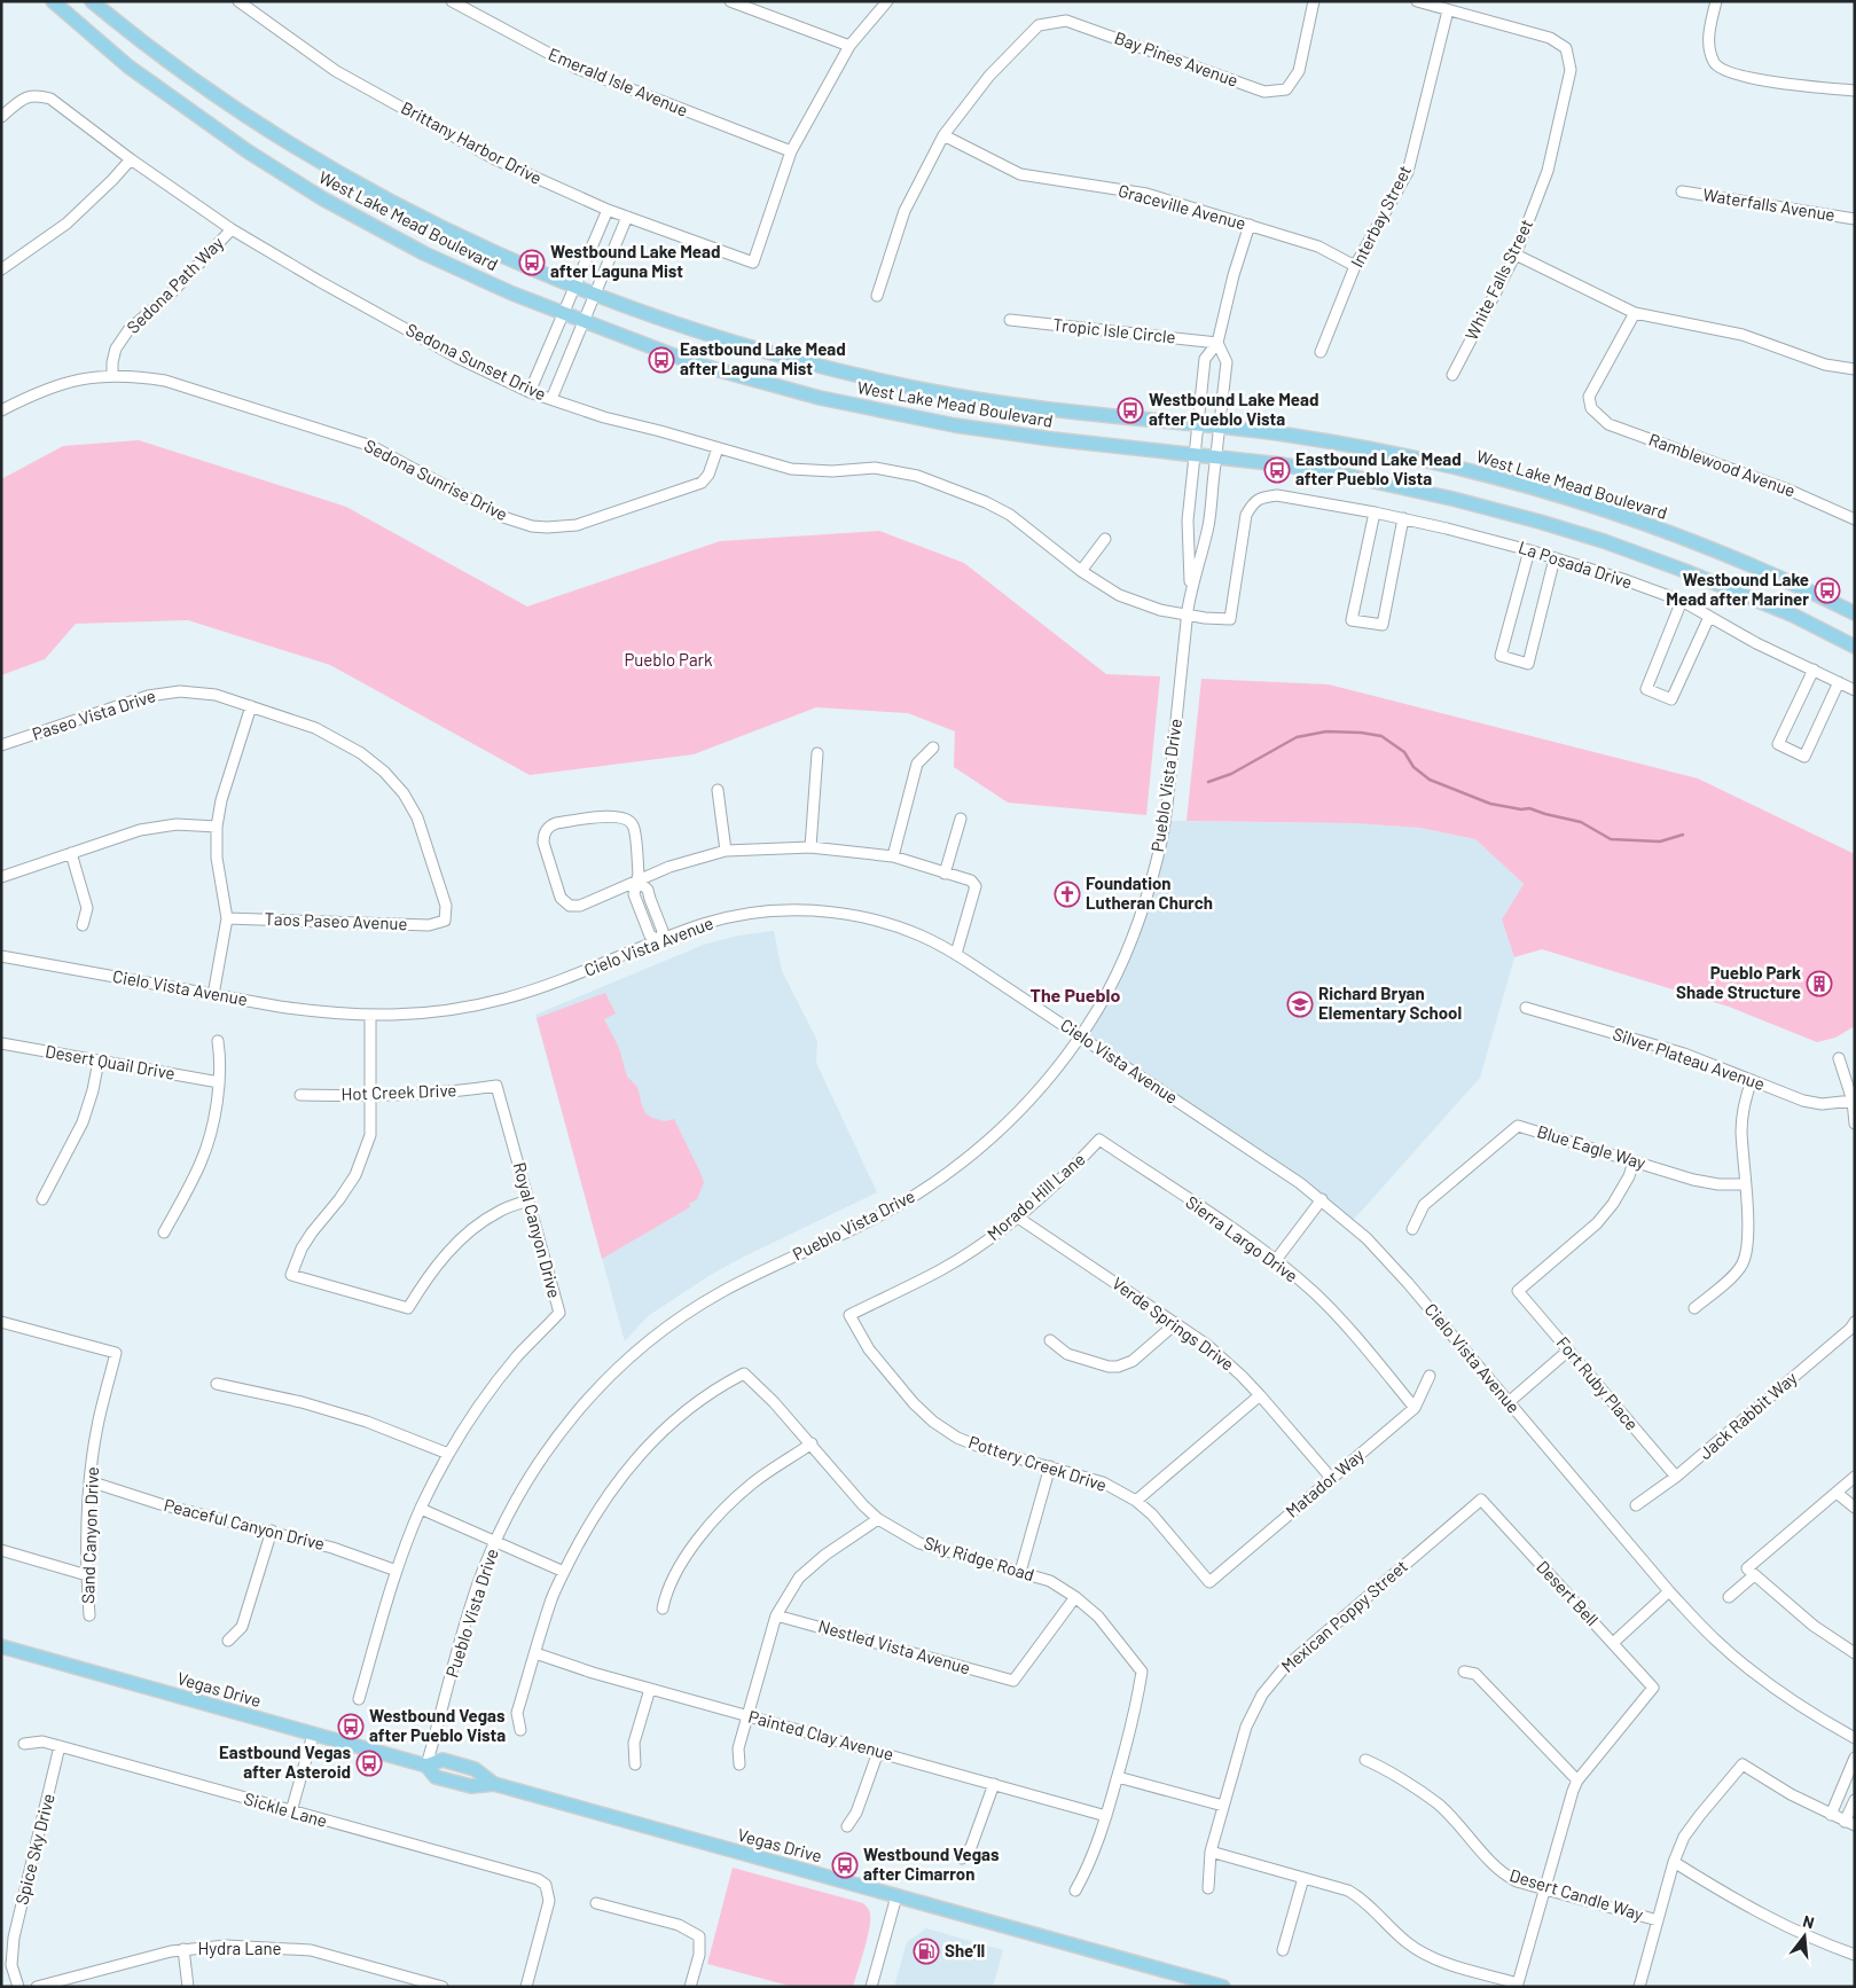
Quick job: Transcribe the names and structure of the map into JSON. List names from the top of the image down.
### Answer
{
  "streets": {
    "main road": ["West Lake Mead Boulevard", "Vegas Drive"],
    "street": [
      "Bay Pines Avenue",
      "Emerald Isle Avenue",
      "Brittany Harbor Drive",
      "Waterfalls Avenue",
      "Graceville Avenue",
      "Interbay Street",
      "White Falls Street",
      "Sedona Path Way",
      "Tropic Isle Circle",
      "Sedona Sunset Drive",
      "Ramblewood Avenue",
      "Sedona Sunrise Drive",
      "La Posada Drive",
      "Paseo Vista Drive",
      "Pueblo Vista Drive",
      "Taos Paseo Avenue",
      "Cielo Vista Avenue",
      "Silver Plateau Avenue",
      "Desert Quail Drive",
      "Hot Creek Drive",
      "Blue Eagle Way",
      "Morado Hill Lane",
      "Royal Canyon Drive",
      "Sierra Largo Drive",
      "Verde Springs Drive",
      "Fort Ruby Place",
      "Jack Rabbit Way",
      "Pottery Creek Drive",
      "Matador Way",
      "Peaceful Canyon Drive",
      "Sand Canyon Drive",
      "Sky Ridge Road",
      "Desert Bell",
      "Mexican Poppy Street",
      "Nestled Vista Avenue",
      "Painted Clay Avenue",
      "Sickle Lane",
      "Spice Sky Drive",
      "Desert Candle Way",
      "Hydra Lane"
    ]
  },
  "crossings": [
    ["Bay Pines Avenue", "Graceville Avenue"],
    ["Emerald Isle Avenue", "Brittany Harbor Drive"],
    ["Graceville Avenue", "Interbay Street"],
    ["Graceville Avenue", "Pueblo Vista Drive"],
    ["Interbay Street", "White Falls Street"],
    ["West Lake Mead Boulevard", "Pueblo Vista Drive"],
    ["Sedona Path Way", "Sedona Sunset Drive"],
    ["Sedona Path Way", "Sedona Sunrise Drive"],
    ["Tropic Isle Circle", "Pueblo Vista Drive"],
    ["Sedona Sunset Drive", "Sedona Sunrise Drive"],
    ["Sedona Sunset Drive", "La Posada Drive"],
    ["Sedona Sunset Drive", "Pueblo Vista Drive"],
    ["Paseo Vista Drive", "Taos Paseo Avenue"],
    ["Pueblo Vista Drive", "Cielo Vista Avenue"],
    ["Pueblo Vista Drive", "Vegas Drive"],
    ["Hot Creek Drive", "Royal Canyon Drive"],
    ["Blue Eagle Way", "Fort Ruby Place"],
    ["Morado Hill Lane", "Sierra Largo Drive"],
    ["Morado Hill Lane", "Verde Springs Drive"],
    ["Morado Hill Lane", "Pottery Creek Drive"],
    ["Royal Canyon Drive", "Peaceful Canyon Drive"],
    ["Sierra Largo Drive", "Matador Way"],
    ["Verde Springs Drive", "Matador Way"],
    ["Fort Ruby Place", "Jack Rabbit Way"],
    ["Pottery Creek Drive", "Matador Way"],
    ["Peaceful Canyon Drive", "Sand Canyon Drive"],
    ["Sky Ridge Road", "Nestled Vista Avenue"],
    ["Desert Bell", "Mexican Poppy Street"],
    ["Sickle Lane", "Spice Sky Drive"]
  ],
  "districts": ["The Pueblo"],
  "parks": ["Pueblo Park"],
  "places": {
    "bus stop": [
      "Westbound Lake Mead after Laguna Mist",
      "Eastbound Lake Mead after Laguna Mist",
      "Westbound Lake Mead after Pueblo Vista",
      "Eastbound Lake Mead after Pueblo Vista",
      "Westbound Lake Mead after Mariner",
      "Westbound Vegas after Pueblo Vista",
      "Eastbound Vegas after Asteroid",
      "Westbound Vegas after Cimarron"
    ],
    "church": ["Foundation Lutheran Church"],
    "building": ["Pueblo Park Shade Structure"],
    "school or university": ["Richard Bryan Elementary School"],
    "fuel station": ["She’ll"]
  },
  "north": "top"
}
